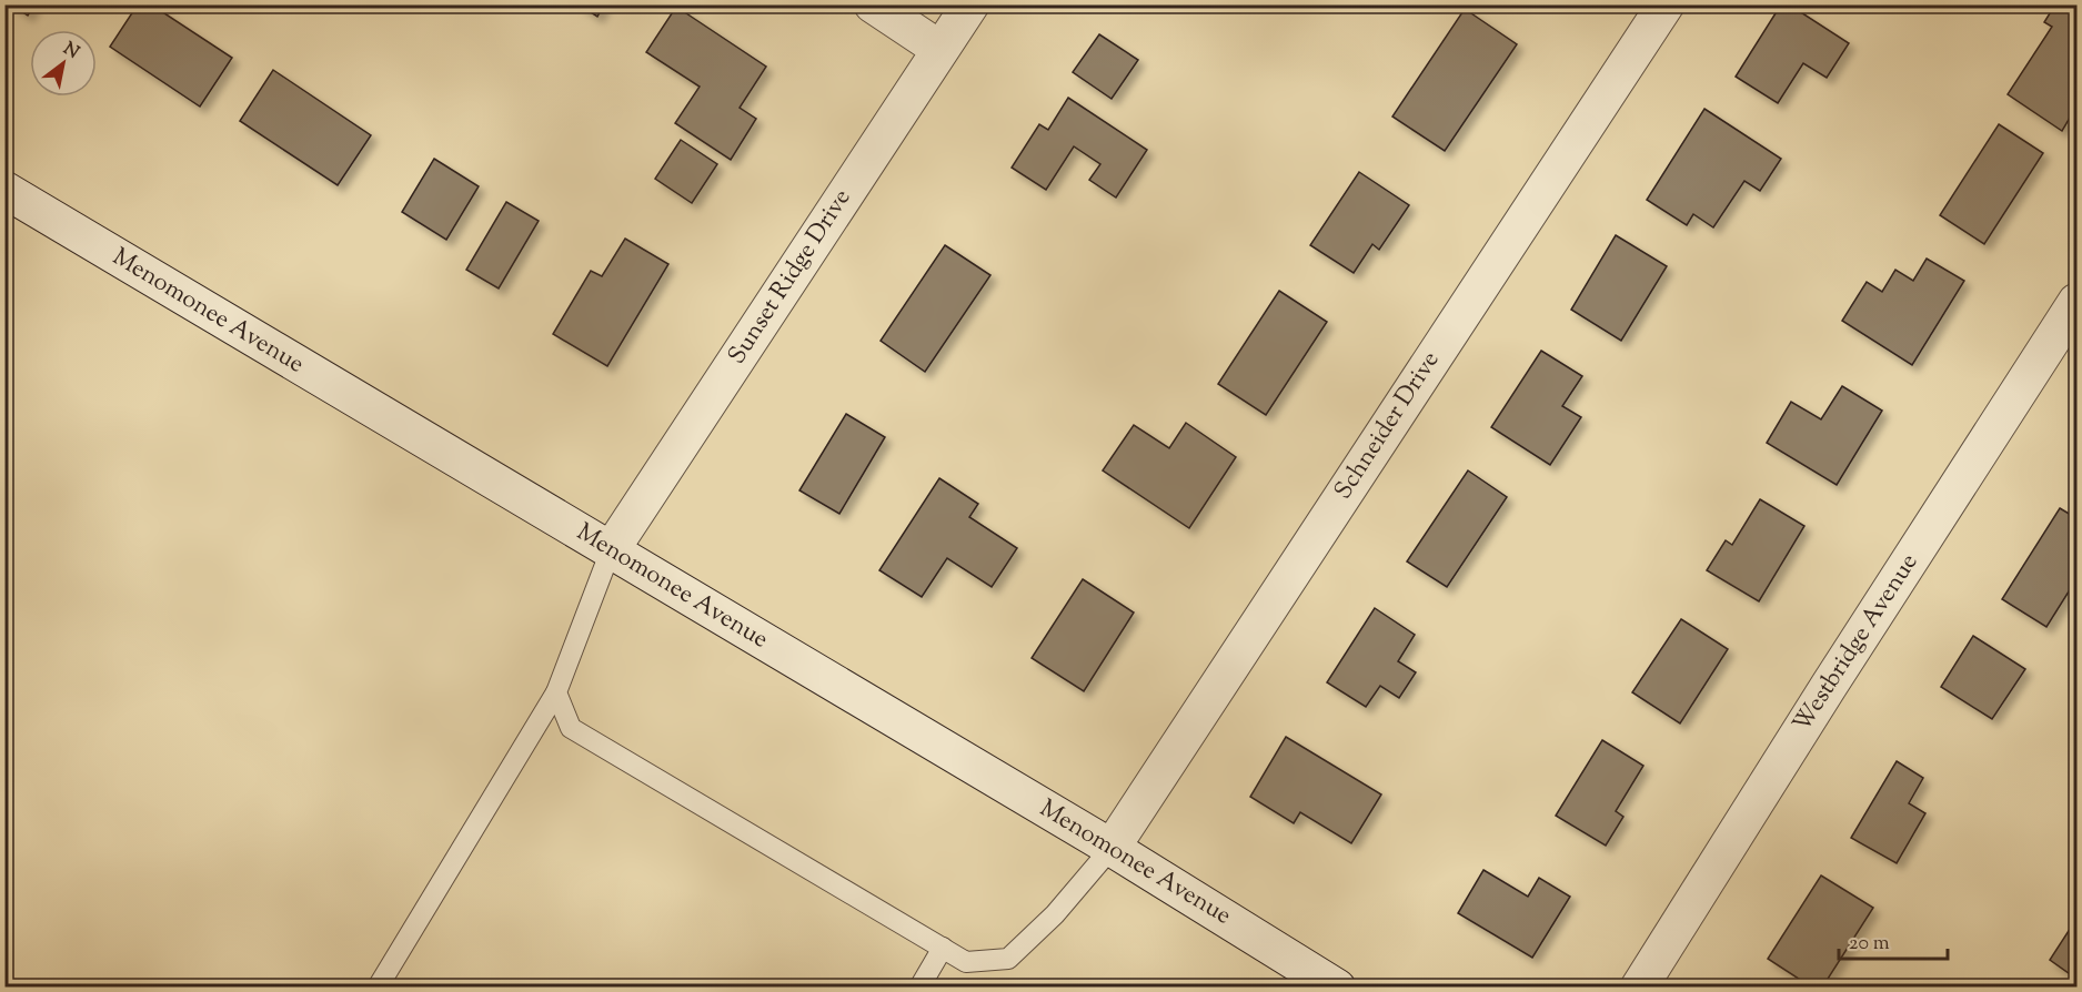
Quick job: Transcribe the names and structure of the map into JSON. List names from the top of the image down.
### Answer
{
  "streets": {
    "street": [
      "Sunset Ridge Drive",
      "Menomonee Avenue",
      "Schneider Drive",
      "Westbridge Avenue"
    ]
  },
  "crossings": [
    ["Sunset Ridge Drive", "Menomonee Avenue"],
    ["Menomonee Avenue", "Schneider Drive"]
  ],
  "scale_bar": "20 m",
  "north": "top right"
}
